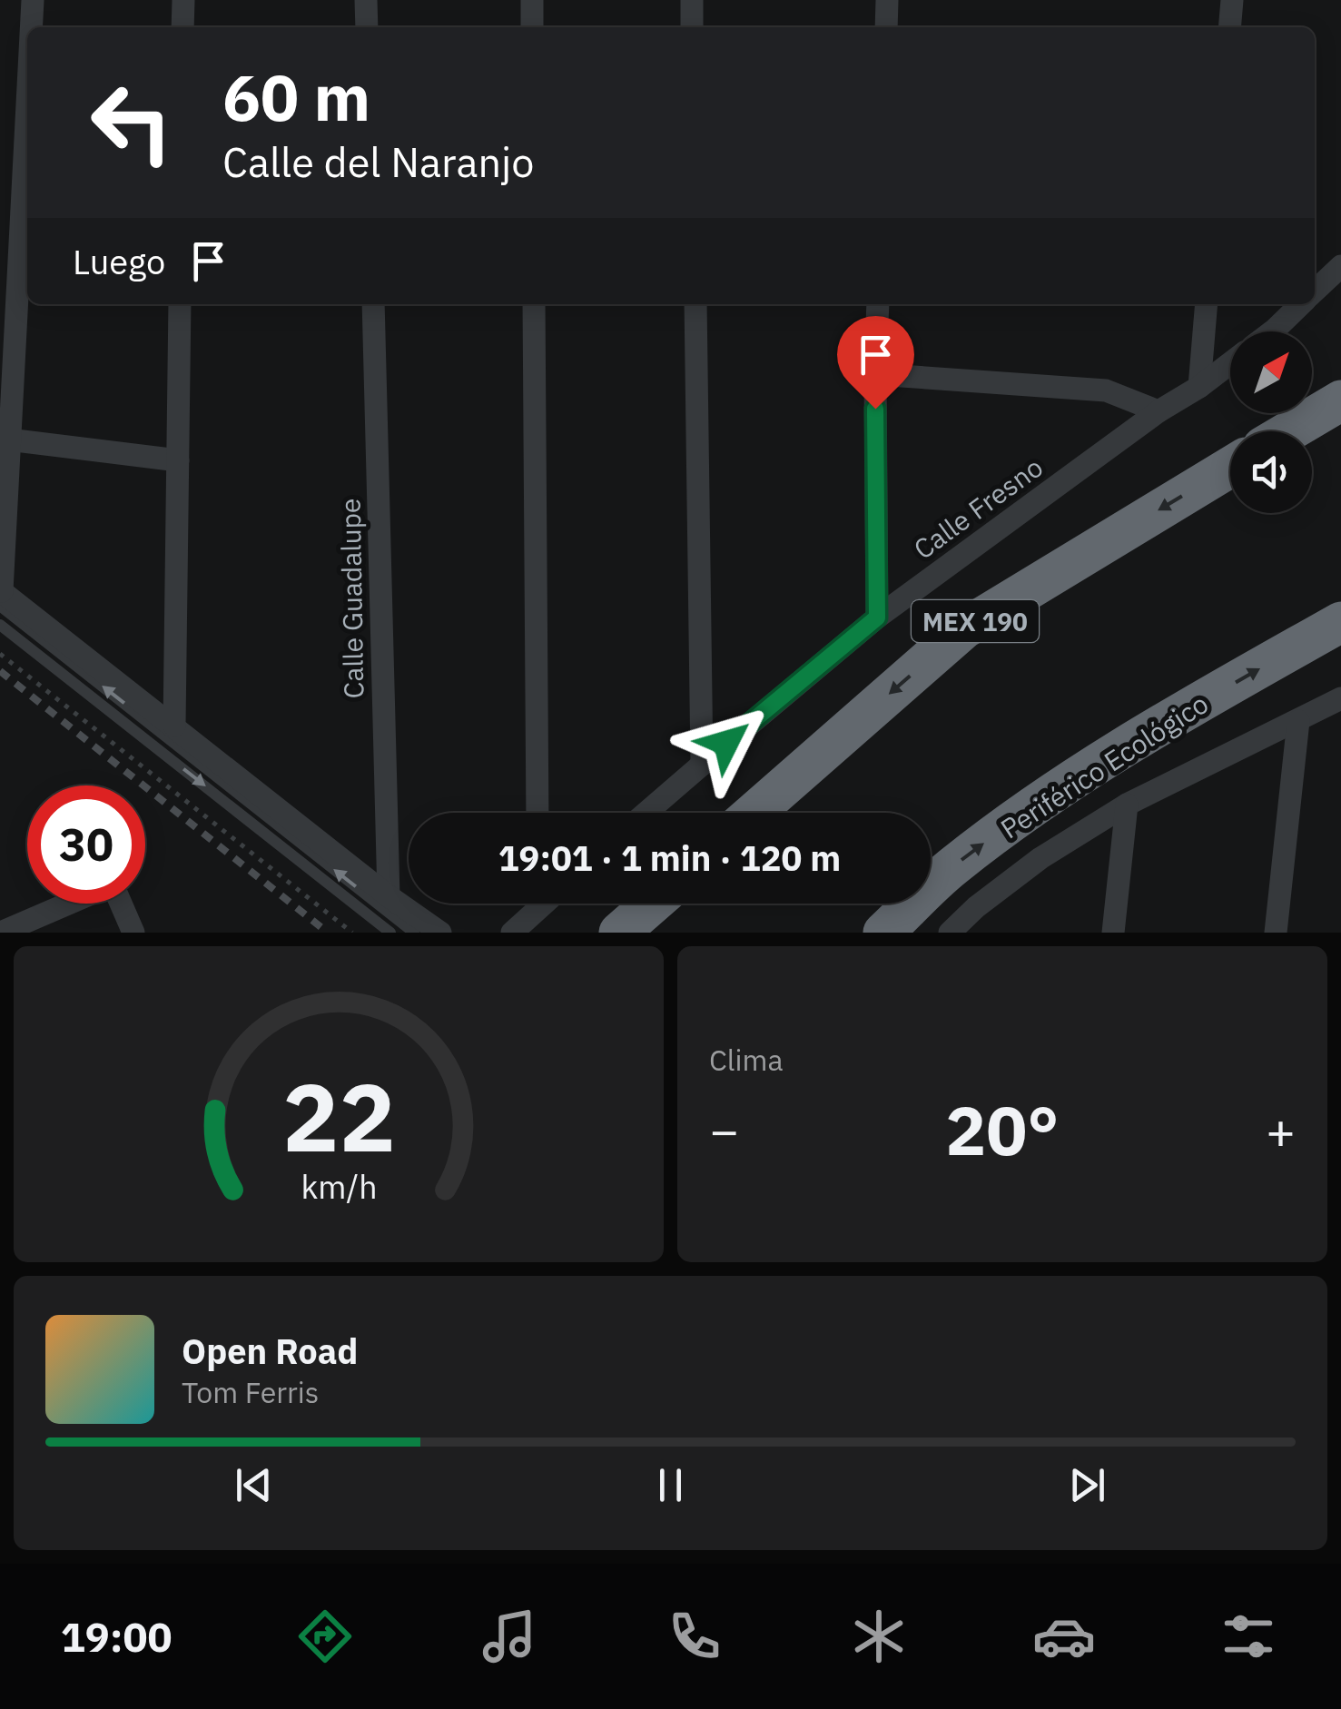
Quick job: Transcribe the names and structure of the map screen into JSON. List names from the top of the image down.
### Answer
{
  "streets": {
    "highway": ["MEX 190", "Periférico Ecológico"],
    "street": ["Calle Fresno", "Calle Guadalupe"]
  },
  "north": "top right",
  "page": {
    "turn": ["60 m", "Calle del Naranjo"],
    "then": "Luego",
    "limit": "30",
    "trip": "19:01 · 1 min · 120 m",
    "tile": "Clima",
    "heat": ["−", "20°", "+"],
    "song": ["Open Road", "Tom Ferris"],
    "tabs": "19:00",
    "gauge": ["22", "km/h"]
  }
}
